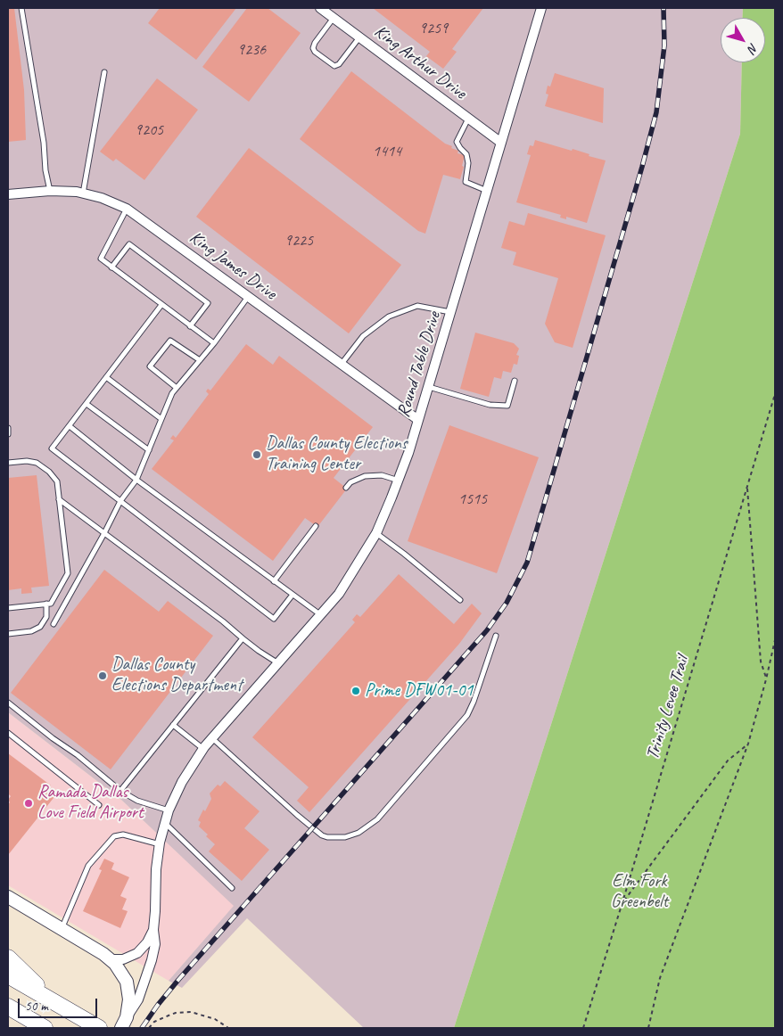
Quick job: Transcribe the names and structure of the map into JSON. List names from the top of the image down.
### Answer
{
  "streets": {
    "street": ["King Arthur Drive", "King James Drive", "Round Table Drive"],
    "path": ["Trinity Levee Trail"]
  },
  "crossings": [
    ["King Arthur Drive", "Round Table Drive"],
    ["King James Drive", "Round Table Drive"]
  ],
  "parks": ["Elm Fork Greenbelt"],
  "places": [
    "Dallas County Elections Training Center",
    "Dallas County Elections Department",
    "Prime DFW01-01",
    "Ramada Dallas Love Field Airport"
  ],
  "house_numbers": [
    "9259",
    "9236",
    "9205",
    "1414",
    "9225",
    "1515"
  ],
  "scale_bar": "50 m",
  "north": "bottom right"
}
